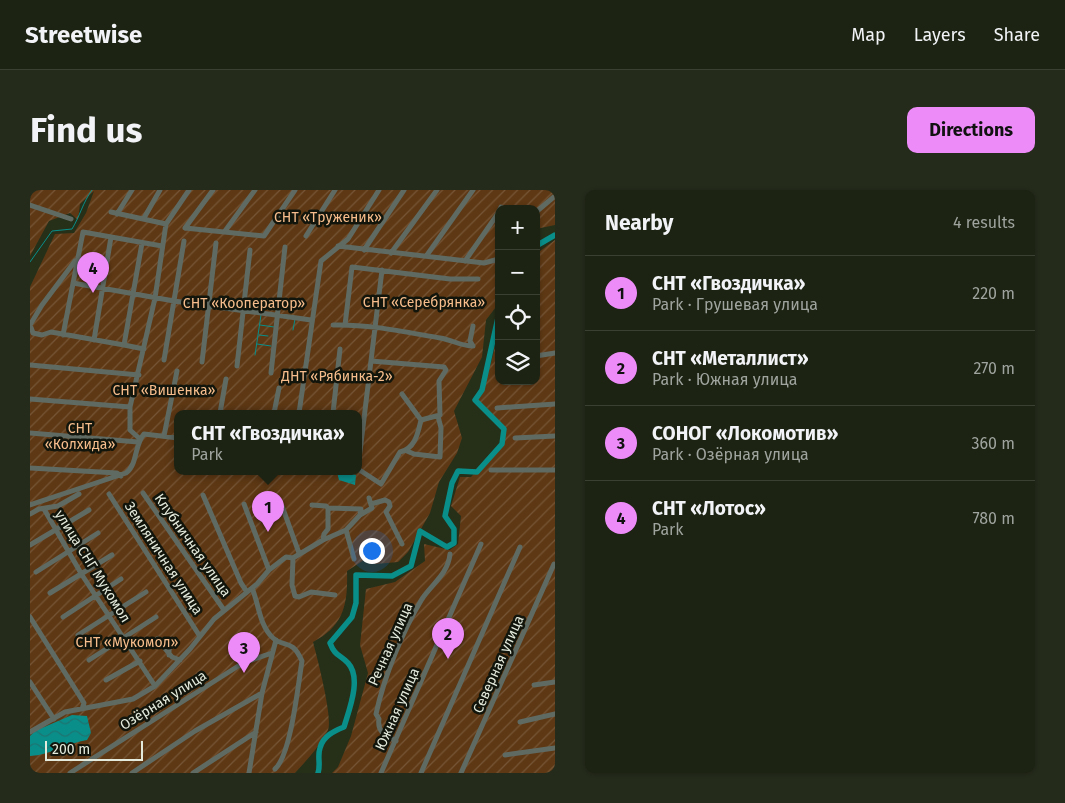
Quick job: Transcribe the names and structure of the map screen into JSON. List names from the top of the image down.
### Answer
{
  "streets": {
    "street": [
      "Клубничная улица",
      "Земляничная улица",
      "улица СНГ Мукомол",
      "Речная улица",
      "Северная улица",
      "Озёрная улица",
      "Южная улица"
    ]
  },
  "crossings": [
    ["Речная улица", "Южная улица"]
  ],
  "parks": [
    "СНТ «Труженик»",
    "СНТ «Серебрянка»",
    "СНТ «Кооператор»",
    "ДНТ «Рябинка-2»",
    "СНТ «Вишенка»",
    "СНТ «Колхида»",
    "СНТ «Мукомол»"
  ],
  "scale_bar": "200 m",
  "page": {
    "header": "Streetwise",
    "nav": ["Map", "Layers", "Share"],
    "buttons": "Directions",
    "title": "Find us",
    "heading": ["Nearby", "4 results"],
    "map_buttons": ["+", "−"],
    "pins": [
      "4",
      "1",
      "2",
      "3"
    ],
    "list": [
      {
        "mark": "1",
        "name": "СНТ «Гвоздичка»",
        "note": "Park · Грушевая улица",
        "value": "220 m"
      },
      {
        "mark": "2",
        "name": "СНТ «Металлист»",
        "note": "Park · Южная улица",
        "value": "270 m"
      },
      {
        "mark": "3",
        "name": "СОНОГ «Локомотив»",
        "note": "Park · Озёрная улица",
        "value": "360 m"
      },
      {
        "mark": "4",
        "name": "СНТ «Лотос»",
        "note": "Park",
        "value": "780 m"
      }
    ],
    "popup": ["СНТ «Гвоздичка»", "Park"],
    "scale": "200 m"
  }
}
